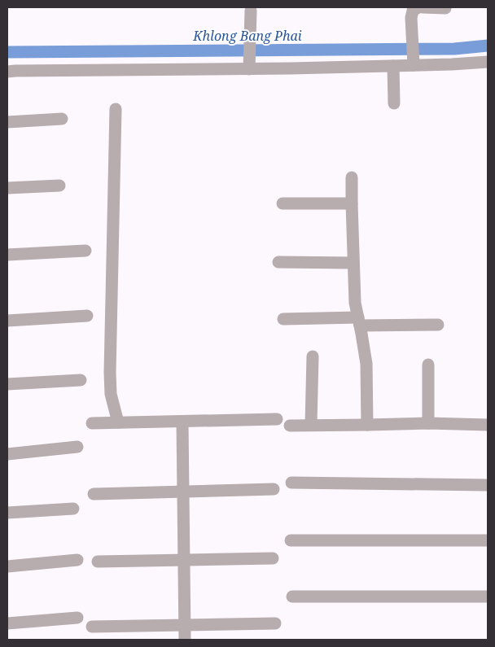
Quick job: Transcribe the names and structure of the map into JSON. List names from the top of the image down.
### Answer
{
  "water": ["Khlong Bang Phai"]
}
